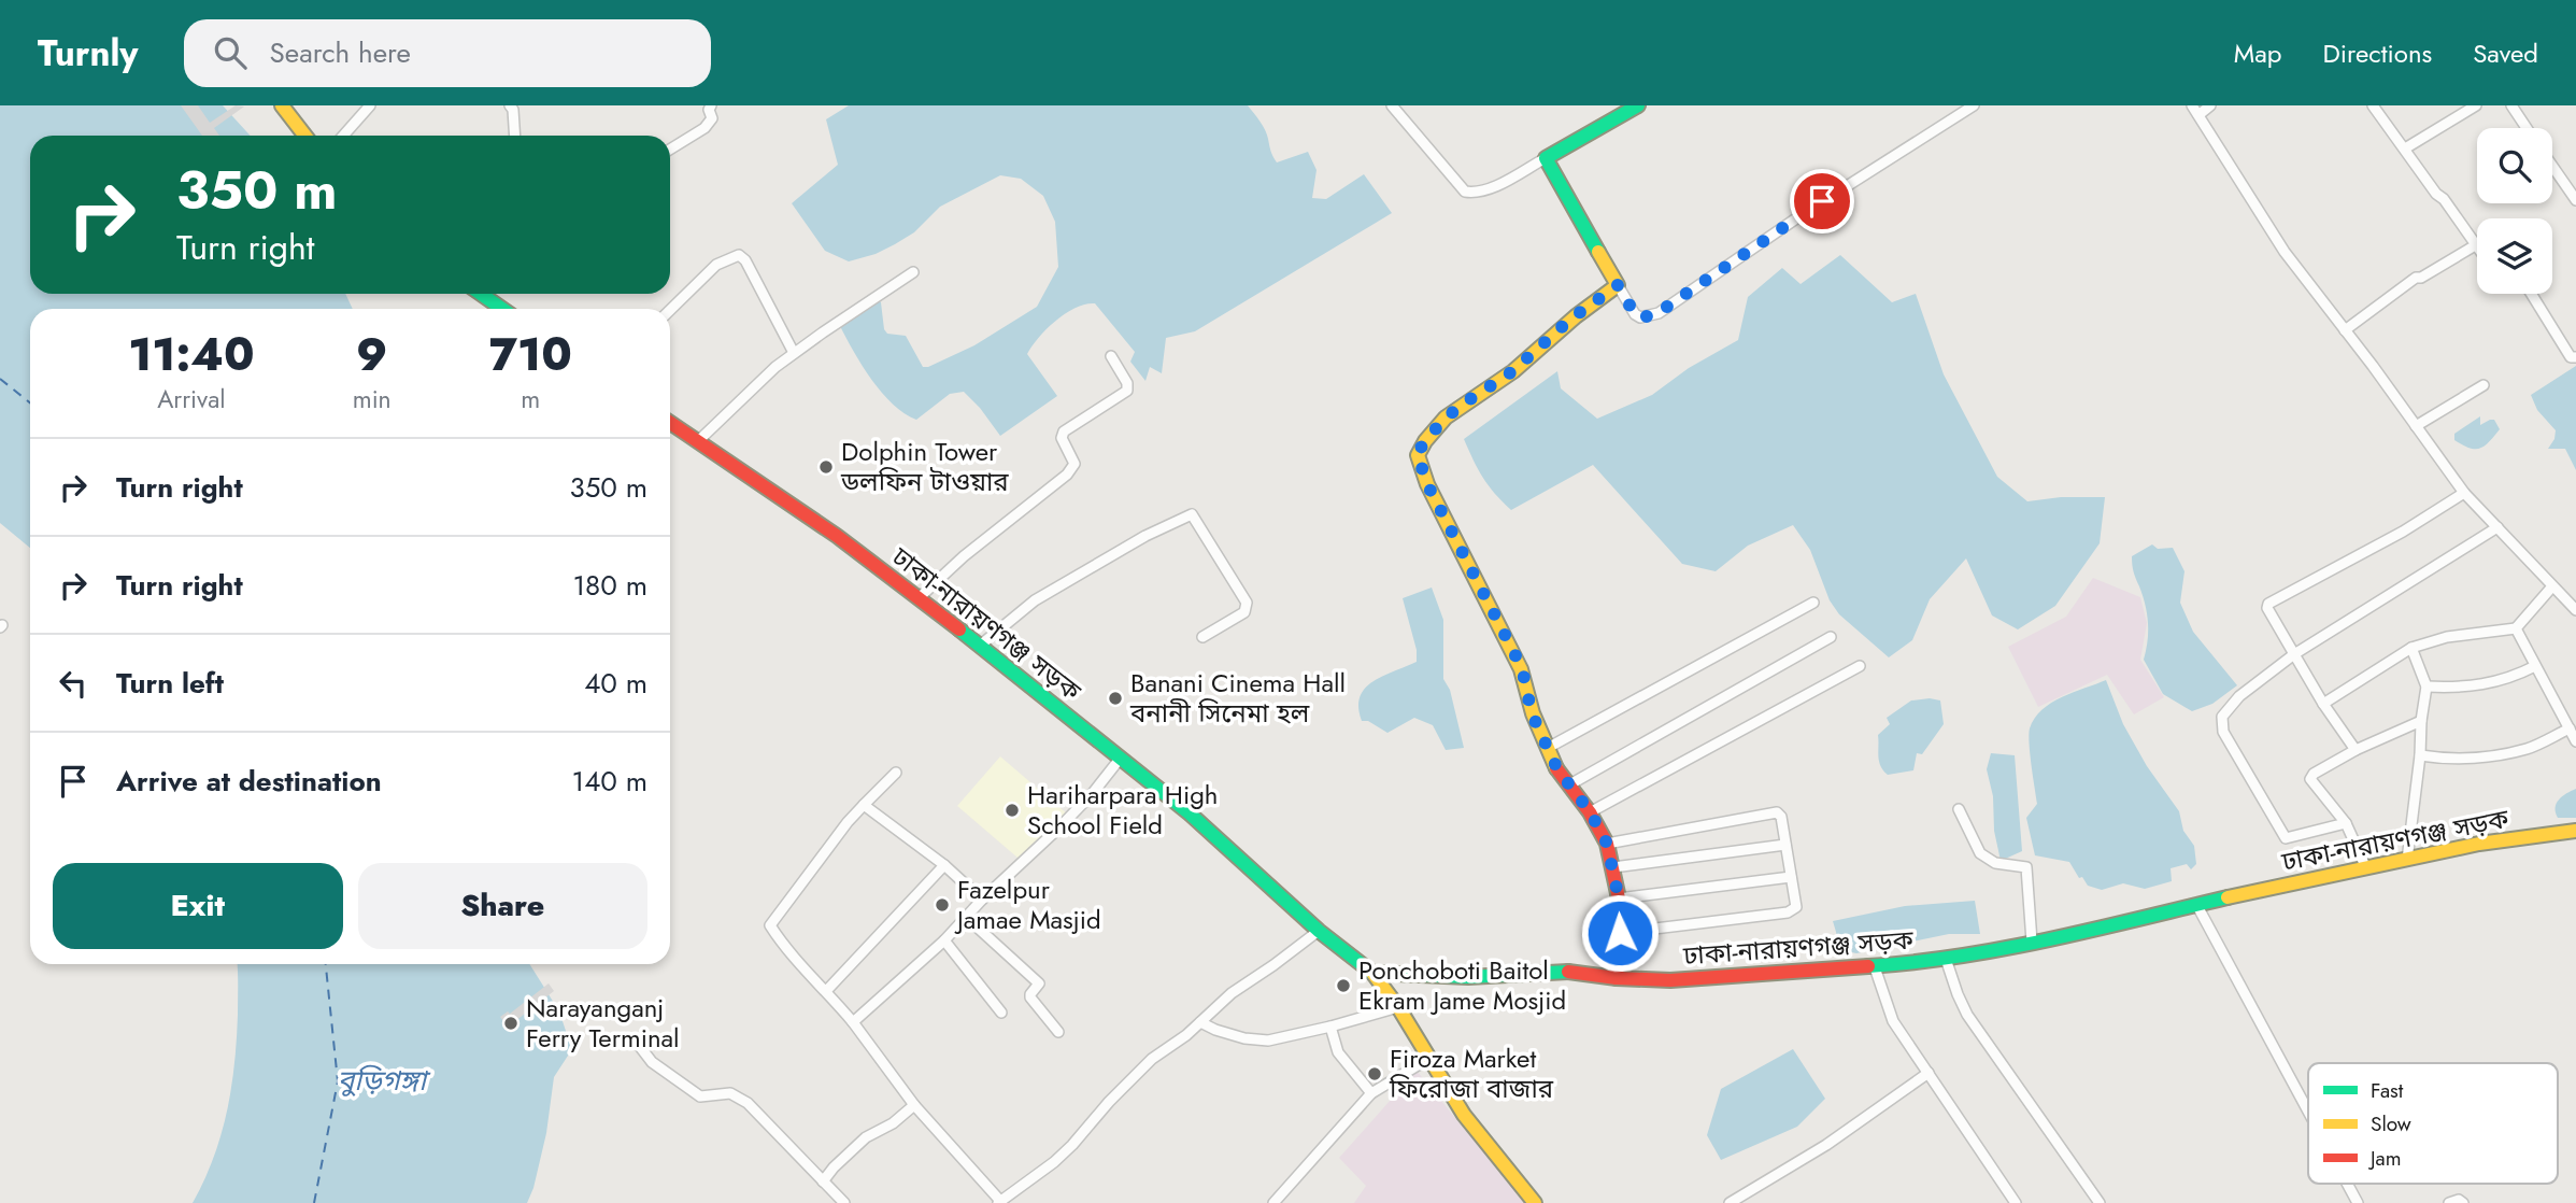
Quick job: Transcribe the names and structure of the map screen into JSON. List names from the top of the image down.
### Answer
{
  "streets": {
    "main road": ["ঢাকা-নারায়ণগঞ্জ সড়ক"]
  },
  "water": ["বুড়িগঙ্গা"],
  "places": [
    "Dolphin Tower ডলফিন টাওয়ার",
    "Banani Cinema Hall বনানী সিনেমা হল",
    "Hariharpara High School Field",
    "Fazelpur Jamae Masjid",
    "Ponchoboti Baitol Ekram Jame Mosjid",
    "Narayanganj Ferry Terminal",
    "Firoza Market ফিরোজা বাজার"
  ],
  "legend": ["Fast", "Slow", "Jam"],
  "page": {
    "header": "Turnly",
    "search": "Search here",
    "nav": ["Map", "Directions", "Saved"],
    "turn": ["350 m", "Turn right"],
    "eta": [
      "11:40",
      "Arrival",
      "9",
      "min",
      "710",
      "m"
    ],
    "list": [
      {
        "name": "Turn right",
        "value": "350 m"
      },
      {
        "name": "Turn right",
        "value": "180 m"
      },
      {
        "name": "Turn left",
        "value": "40 m"
      },
      {
        "name": "Arrive at destination",
        "value": "140 m"
      }
    ],
    "buttons": ["Exit", "Share"]
  }
}
